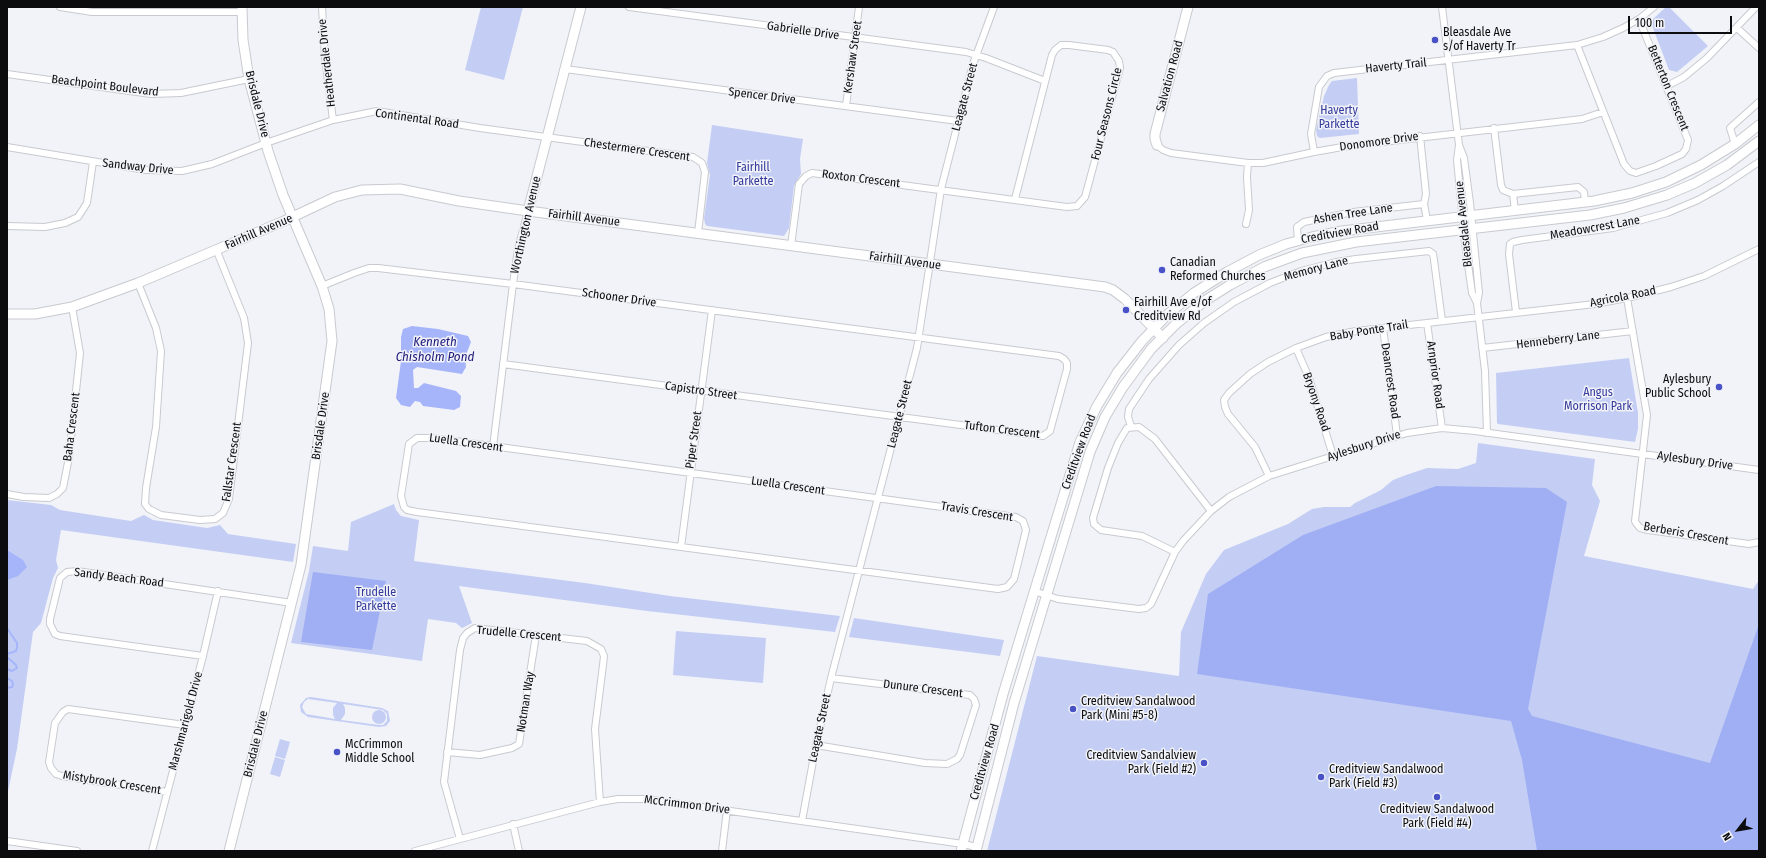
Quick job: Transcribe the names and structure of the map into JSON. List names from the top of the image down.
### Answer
{
  "streets": {
    "street": [
      "Gabrielle Drive",
      "Kershaw Street",
      "Heatherdale Drive",
      "Haverty Trail",
      "Salvation Road",
      "Beachpoint Boulevard",
      "Betterton Crescent",
      "Spencer Drive",
      "Leagate Street",
      "Brisdale Drive",
      "Four Seasons Circle",
      "Continental Road",
      "Donomore Drive",
      "Chestermere Crescent",
      "Sandway Drive",
      "Roxton Crescent",
      "Ashen Tree Lane",
      "Fairhill Avenue",
      "Bleasdale Avenue",
      "Worthington Avenue",
      "Meadowcrest Lane",
      "Creditview Road",
      "Memory Lane",
      "Agricola Road",
      "Schooner Drive",
      "Baby Ponte Trail",
      "Henneberry Lane",
      "Arnprior Road",
      "Deancrest Road",
      "Capistro Street",
      "Bryony Road",
      "Baha Crescent",
      "Tufton Crescent",
      "Piper Street",
      "Luella Crescent",
      "Aylesbury Drive",
      "Fallstar Crescent",
      "Travis Crescent",
      "Berberis Crescent",
      "Sandy Beach Road",
      "Trudelle Crescent",
      "Dunure Crescent",
      "Notman Way",
      "Marshmarigold Drive",
      "Mistybrook Crescent",
      "McCrimmon Drive"
    ]
  },
  "crossings": [
    ["Gabrielle Drive", "Kershaw Street"],
    ["Gabrielle Drive", "Leagate Street"],
    ["Gabrielle Drive", "Four Seasons Circle"],
    ["Kershaw Street", "Spencer Drive"],
    ["Heatherdale Drive", "Continental Road"],
    ["Haverty Trail", "Betterton Crescent"],
    ["Haverty Trail", "Donomore Drive"],
    ["Haverty Trail", "Bleasdale Avenue"],
    ["Salvation Road", "Donomore Drive"],
    ["Beachpoint Boulevard", "Brisdale Drive"],
    ["Betterton Crescent", "Donomore Drive"],
    ["Spencer Drive", "Leagate Street"],
    ["Spencer Drive", "Worthington Avenue"],
    ["Leagate Street", "Four Seasons Circle"],
    ["Leagate Street", "Roxton Crescent"],
    ["Leagate Street", "Fairhill Avenue"],
    ["Leagate Street", "Schooner Drive"],
    ["Leagate Street", "Capistro Street"],
    ["Leagate Street", "Tufton Crescent"],
    ["Leagate Street", "Luella Crescent"],
    ["Leagate Street", "Travis Crescent"],
    ["Leagate Street", "Dunure Crescent"],
    ["Leagate Street", "McCrimmon Drive"],
    ["Brisdale Drive", "Continental Road"],
    ["Brisdale Drive", "Sandway Drive"],
    ["Brisdale Drive", "Fairhill Avenue"],
    ["Brisdale Drive", "Schooner Drive"],
    ["Brisdale Drive", "Sandy Beach Road"],
    ["Four Seasons Circle", "Roxton Crescent"],
    ["Continental Road", "Chestermere Crescent"],
    ["Continental Road", "Sandway Drive"],
    ["Continental Road", "Worthington Avenue"],
    ["Donomore Drive", "Bleasdale Avenue"],
    ["Chestermere Crescent", "Fairhill Avenue"],
    ["Chestermere Crescent", "Worthington Avenue"],
    ["Roxton Crescent", "Fairhill Avenue"],
    ["Ashen Tree Lane", "Creditview Road"],
    ["Fairhill Avenue", "Worthington Avenue"],
    ["Fairhill Avenue", "Creditview Road"],
    ["Fairhill Avenue", "Baha Crescent"],
    ["Fairhill Avenue", "Fallstar Crescent"],
    ["Bleasdale Avenue", "Creditview Road"],
    ["Bleasdale Avenue", "Agricola Road"],
    ["Bleasdale Avenue", "Baby Ponte Trail"],
    ["Bleasdale Avenue", "Henneberry Lane"],
    ["Bleasdale Avenue", "Aylesbury Drive"],
    ["Worthington Avenue", "Schooner Drive"],
    ["Worthington Avenue", "Capistro Street"],
    ["Worthington Avenue", "Luella Crescent"],
    ["Meadowcrest Lane", "Agricola Road"],
    ["Creditview Road", "Aylesbury Drive"],
    ["Creditview Road", "McCrimmon Drive"],
    ["Memory Lane", "Baby Ponte Trail"],
    ["Agricola Road", "Baby Ponte Trail"],
    ["Agricola Road", "Berberis Crescent"],
    ["Schooner Drive", "Tufton Crescent"],
    ["Schooner Drive", "Piper Street"],
    ["Baby Ponte Trail", "Arnprior Road"],
    ["Baby Ponte Trail", "Deancrest Road"],
    ["Baby Ponte Trail", "Bryony Road"],
    ["Baby Ponte Trail", "Aylesbury Drive"],
    ["Henneberry Lane", "Berberis Crescent"],
    ["Arnprior Road", "Aylesbury Drive"],
    ["Deancrest Road", "Aylesbury Drive"],
    ["Capistro Street", "Tufton Crescent"],
    ["Capistro Street", "Piper Street"],
    ["Bryony Road", "Aylesbury Drive"],
    ["Piper Street", "Luella Crescent"],
    ["Luella Crescent", "Travis Crescent"],
    ["Aylesbury Drive", "Berberis Crescent"],
    ["Sandy Beach Road", "Marshmarigold Drive"],
    ["Trudelle Crescent", "Notman Way"],
    ["Trudelle Crescent", "McCrimmon Drive"],
    ["Marshmarigold Drive", "Mistybrook Crescent"]
  ],
  "water": ["Kenneth Chisholm Pond"],
  "parks": [
    "Haverty Parkette",
    "Fairhill Parkette",
    "Angus Morrison Park",
    "Trudelle Parkette"
  ],
  "places": [
    "Bleasdale Ave s/of Haverty Tr",
    "Canadian Reformed Churches",
    "Fairhill Ave e/of Creditview Rd",
    "Aylesbury Public School",
    "Creditview Sandalwood Park (Mini #5-8)",
    "McCrimmon Middle School",
    "Creditview Sandalview Park (Field #2)",
    "Creditview Sandalwood Park (Field #3)",
    "Creditview Sandalwood Park (Field #4)"
  ],
  "scale_bar": "100 m",
  "north": "bottom left"
}
